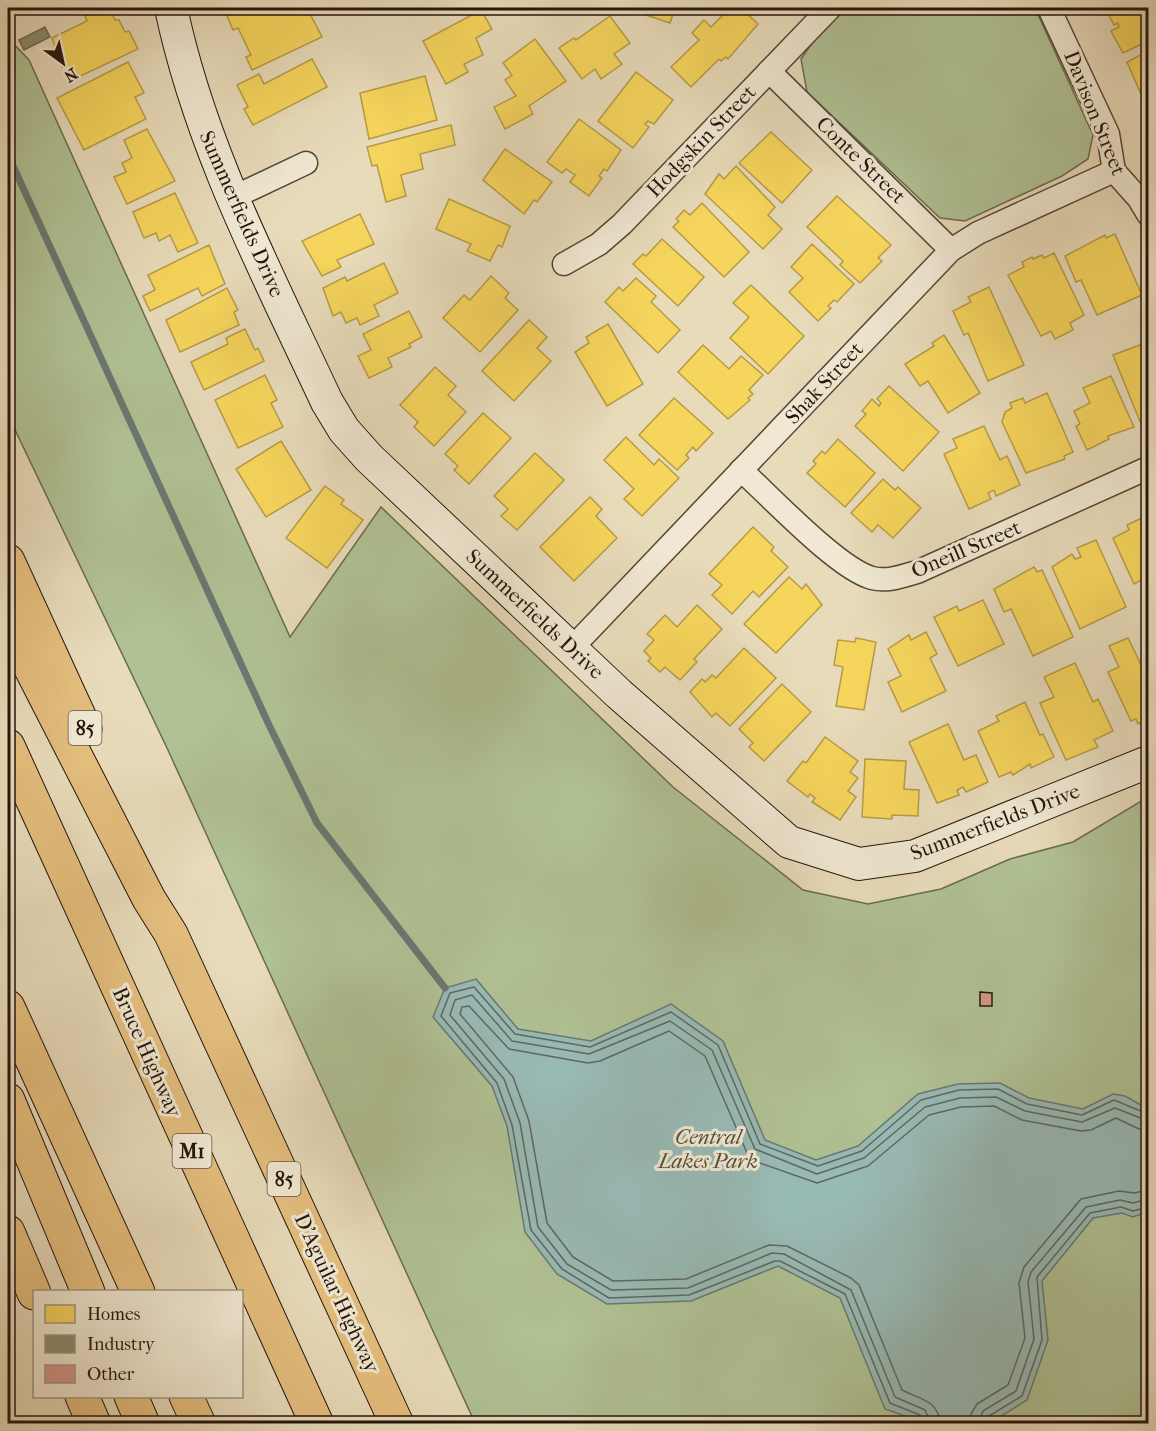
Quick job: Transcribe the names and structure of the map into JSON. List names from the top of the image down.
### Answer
{
  "streets": {
    "highway": [
      "85",
      "Bruce Highway",
      "M1",
      "D'Aguilar Highway"
    ],
    "street": [
      "Davison Street",
      "Hodgskin Street",
      "Conte Street",
      "Summerfields Drive",
      "Shak Street",
      "Oneill Street"
    ]
  },
  "crossings": [
    ["Davison Street", "Shak Street"],
    ["Hodgskin Street", "Conte Street"],
    ["Conte Street", "Shak Street"],
    ["Summerfields Drive", "Shak Street"],
    ["Shak Street", "Oneill Street"],
    ["85", "D'Aguilar Highway"]
  ],
  "parks": ["Central Lakes Park"],
  "legend": ["Homes", "Industry", "Other"],
  "north": "bottom right"
}
